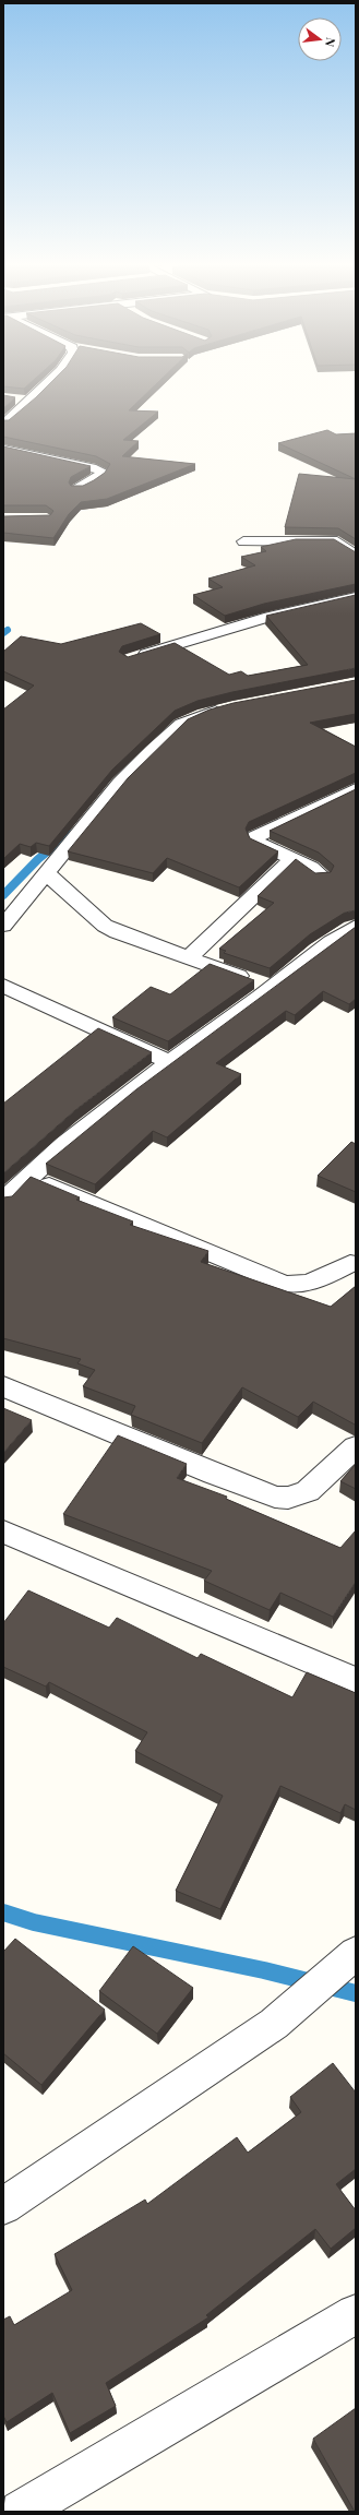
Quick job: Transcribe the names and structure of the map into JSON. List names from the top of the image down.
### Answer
{
  "north": "right"
}
